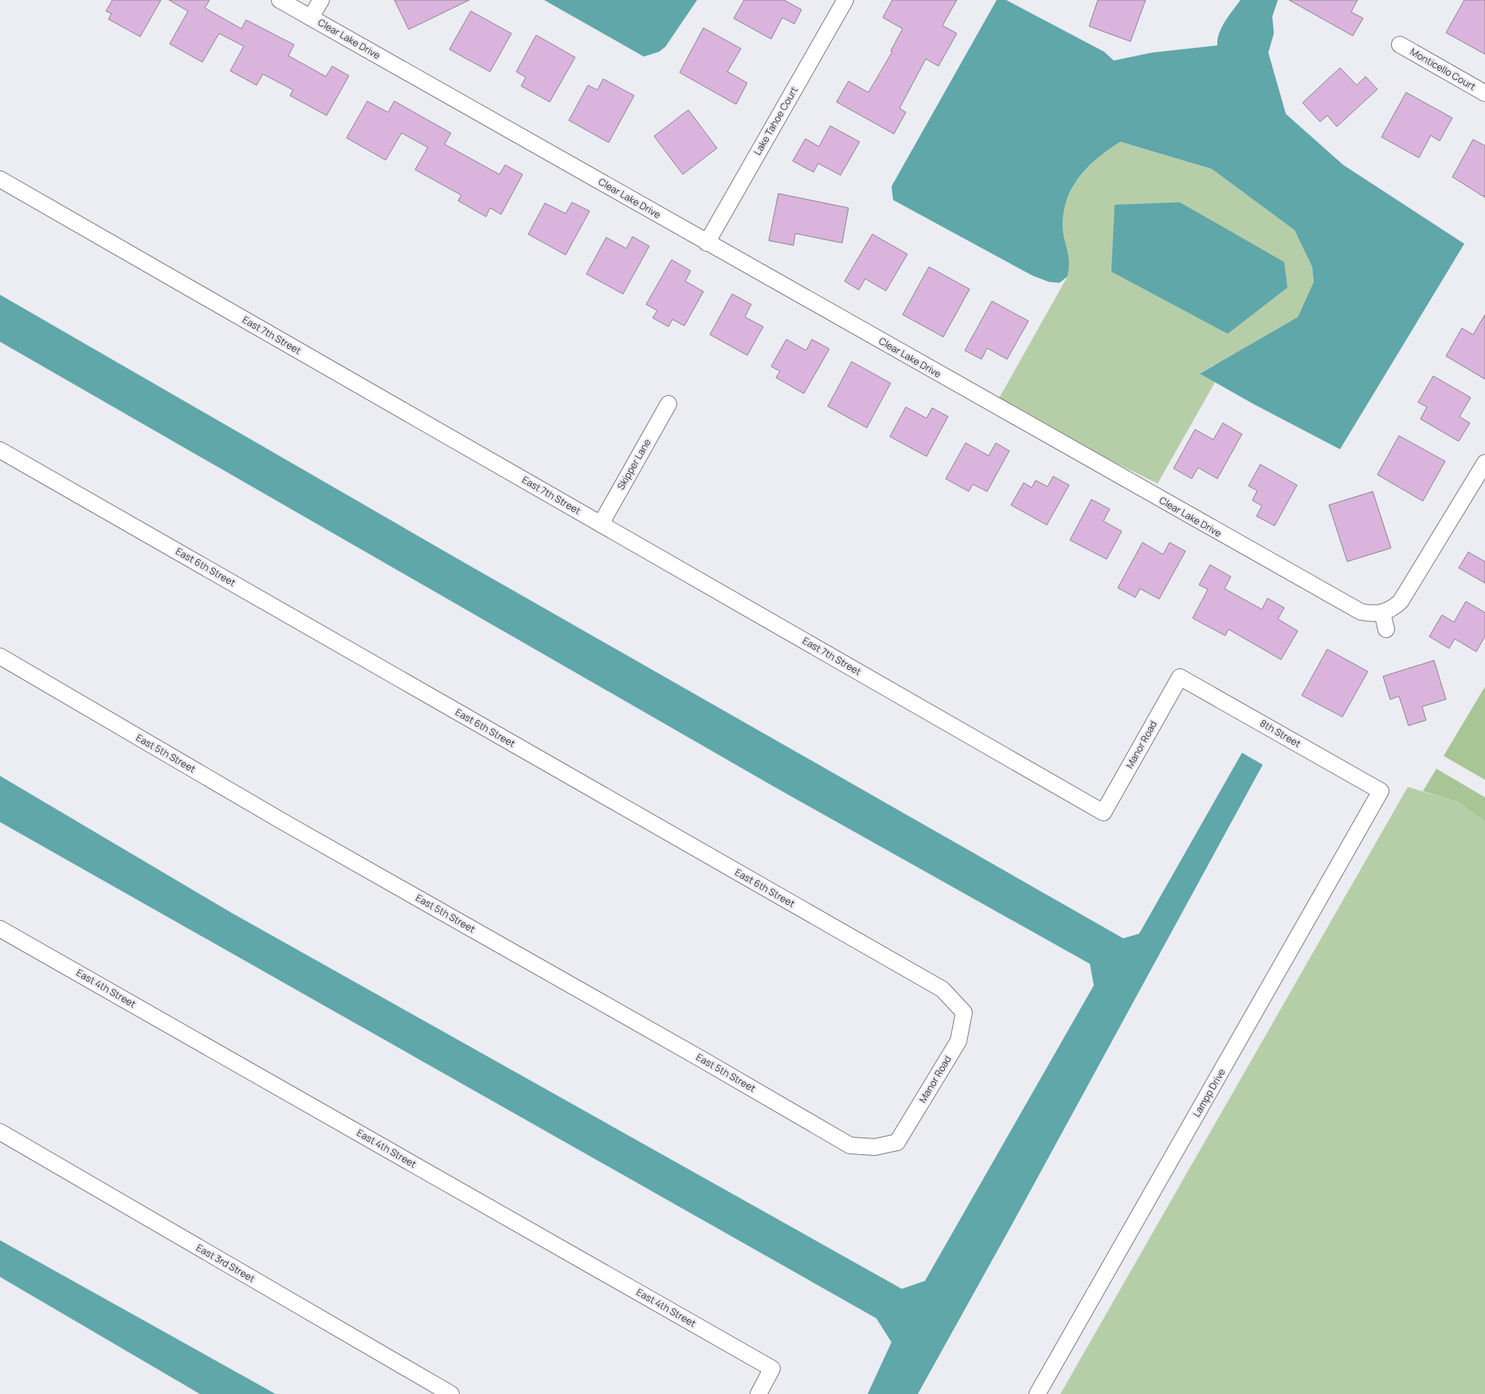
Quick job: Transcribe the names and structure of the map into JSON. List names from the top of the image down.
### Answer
{
  "streets": {
    "street": [
      "Clear Lake Drive",
      "Monticello Court",
      "Lake Tahoe Court",
      "East 7th Street",
      "Skipper Lane",
      "East 6th Street",
      "8th Street",
      "Manor Road",
      "East 5th Street",
      "East 4th Street",
      "Lampp Drive",
      "East 3rd Street"
    ]
  },
  "crossings": [
    ["Clear Lake Drive", "Lake Tahoe Court"],
    ["East 7th Street", "Skipper Lane"],
    ["East 7th Street", "Manor Road"],
    ["East 6th Street", "Manor Road"],
    ["8th Street", "Manor Road"],
    ["8th Street", "Lampp Drive"],
    ["Manor Road", "East 5th Street"]
  ]
}
